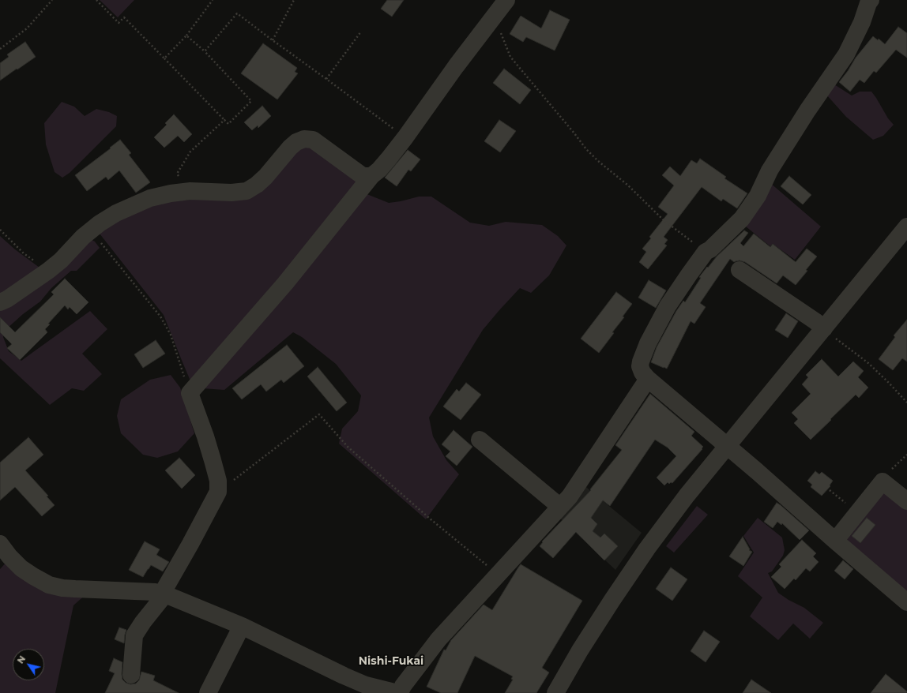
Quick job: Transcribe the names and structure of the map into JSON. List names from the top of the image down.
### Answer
{
  "districts": ["Nishi-Fukai"],
  "north": "top left"
}
